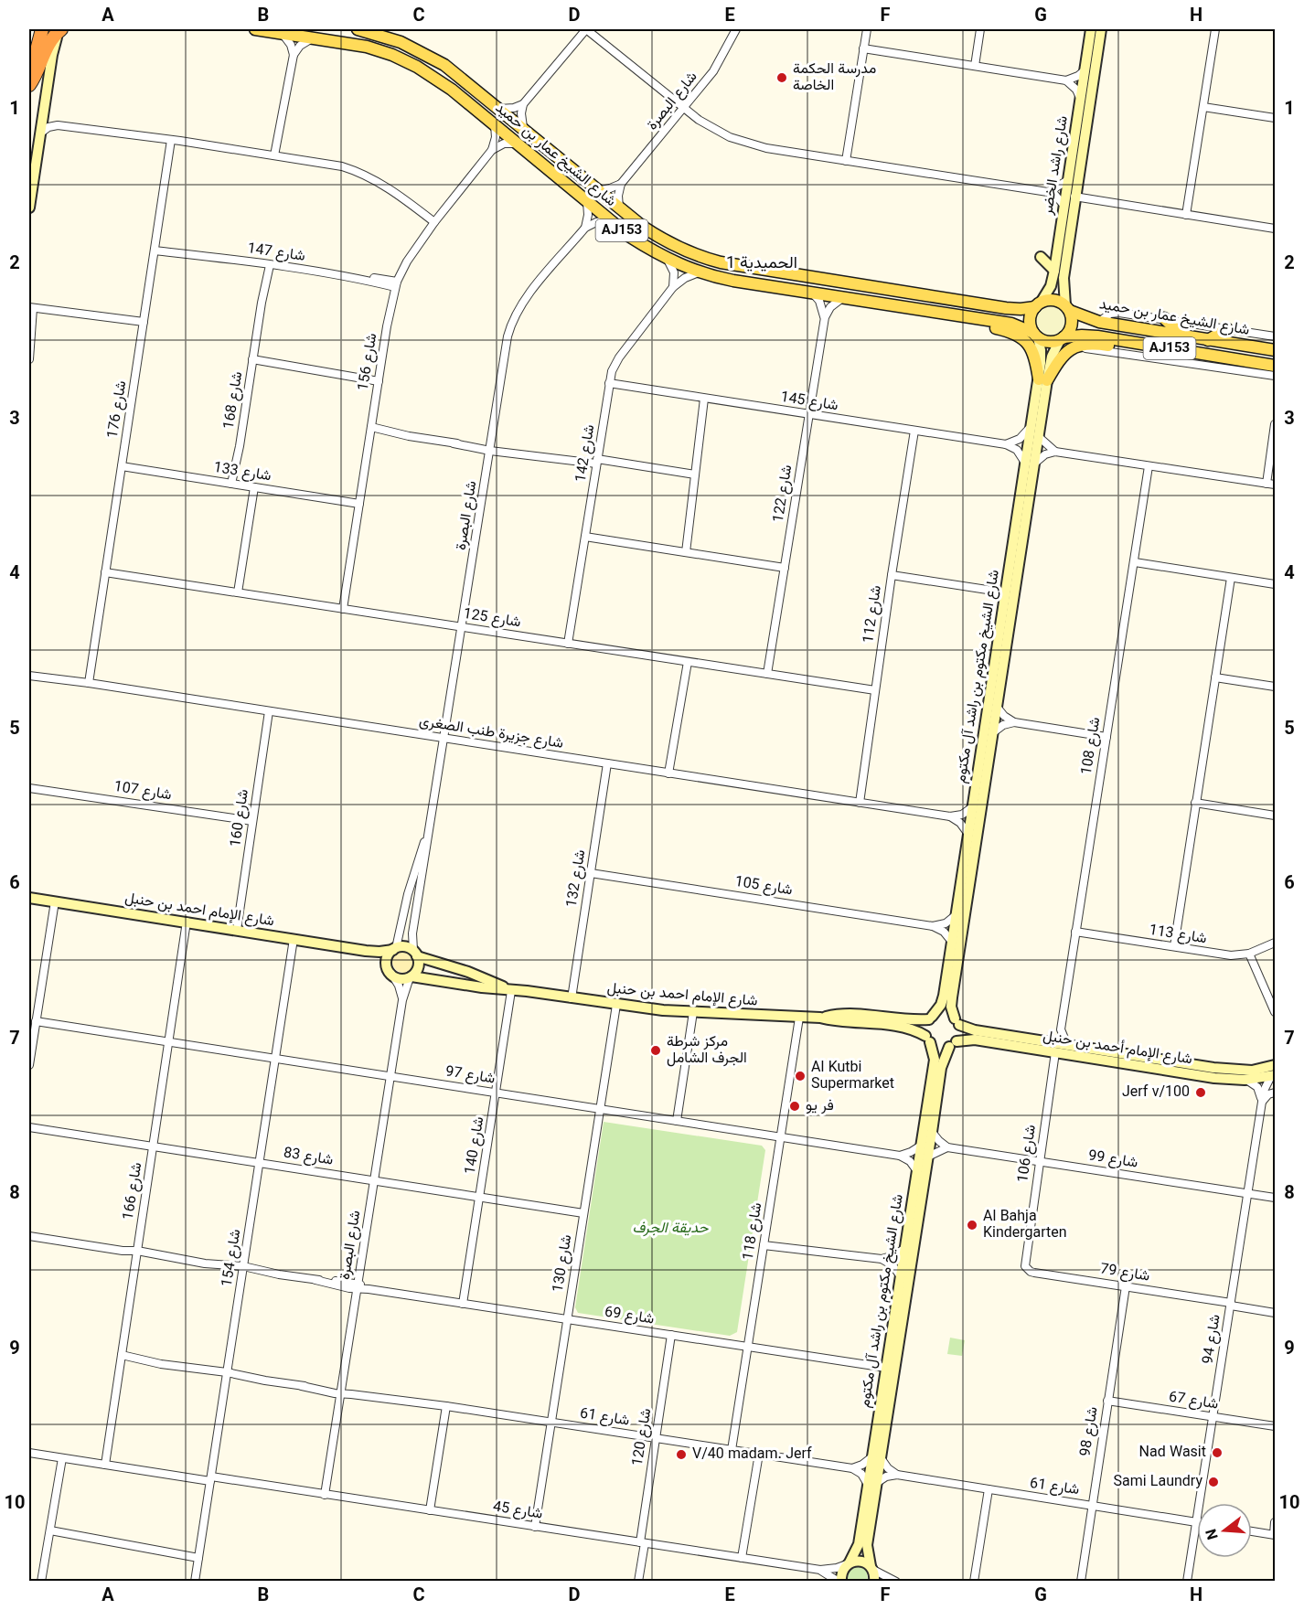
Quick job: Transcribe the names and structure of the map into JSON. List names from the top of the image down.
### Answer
{
  "streets": {
    "main road": ["شارع الشيخ عمار بن حميد", "AJ153"],
    "street": [
      "شارع البصرة",
      "شارع راشد الخضر",
      "شارع 147",
      "شارع 156",
      "شارع 168",
      "شارع 145",
      "شارع 176",
      "شارع 142",
      "شارع 133",
      "شارع 122",
      "شارع 112",
      "شارع 125",
      "شارع الشيخ مكتوم بن راشد آل مكتوم",
      "شارع جزيرة طنب الصغرى",
      "شارع 108",
      "شارع 107",
      "شارع 160",
      "شارع 132",
      "شارع 105",
      "شارع الإمام احمد بن حنبل",
      "شارع 113",
      "شارع الإمام أحمد بن حنبل",
      "شارع 97",
      "شارع 140",
      "شارع 106",
      "شارع 83",
      "شارع 99",
      "شارع 166",
      "شارع 118",
      "شارع 154",
      "شارع 130",
      "شارع 79",
      "شارع 69",
      "شارع 94",
      "شارع 67",
      "شارع 61",
      "شارع 98",
      "شارع 120",
      "شارع 45"
    ]
  },
  "crossings": [
    ["شارع البصرة", "شارع 125"],
    ["شارع البصرة", "شارع جزيرة طنب الصغرى"],
    ["شارع البصرة", "شارع الإمام احمد بن حنبل"],
    ["شارع البصرة", "شارع 97"],
    ["شارع البصرة", "شارع 83"],
    ["شارع البصرة", "شارع 69"],
    ["شارع البصرة", "شارع 61"],
    ["شارع البصرة", "شارع 45"],
    ["شارع الشيخ عمار بن حميد", "شارع راشد الخضر"],
    ["شارع الشيخ عمار بن حميد", "شارع 142"],
    ["شارع الشيخ عمار بن حميد", "شارع الشيخ مكتوم بن راشد آل مكتوم"],
    ["شارع راشد الخضر", "شارع الشيخ مكتوم بن راشد آل مكتوم"],
    ["شارع 147", "شارع 156"],
    ["شارع 147", "شارع 168"],
    ["شارع 147", "شارع 176"],
    ["شارع 156", "شارع 133"],
    ["شارع 156", "شارع 125"],
    ["شارع 168", "شارع 133"],
    ["شارع 145", "شارع 142"],
    ["شارع 145", "شارع 122"],
    ["شارع 145", "شارع 112"],
    ["شارع 176", "شارع 133"],
    ["شارع 176", "شارع 125"],
    ["شارع 176", "شارع جزيرة طنب الصغرى"],
    ["شارع 142", "شارع 125"],
    ["شارع 122", "شارع 125"],
    ["شارع 112", "شارع 125"],
    ["شارع 112", "شارع جزيرة طنب الصغرى"],
    ["شارع الشيخ مكتوم بن راشد آل مكتوم", "شارع الإمام احمد بن حنبل"],
    ["شارع الشيخ مكتوم بن راشد آل مكتوم", "شارع الإمام أحمد بن حنبل"],
    ["شارع الشيخ مكتوم بن راشد آل مكتوم", "شارع 69"],
    ["شارع الشيخ مكتوم بن راشد آل مكتوم", "شارع 61"],
    ["شارع الشيخ مكتوم بن راشد آل مكتوم", "شارع 45"],
    ["شارع جزيرة طنب الصغرى", "شارع 160"],
    ["شارع جزيرة طنب الصغرى", "شارع 132"],
    ["شارع 108", "شارع 113"],
    ["شارع 107", "شارع 160"],
    ["شارع 160", "شارع الإمام احمد بن حنبل"],
    ["شارع 132", "شارع 105"],
    ["شارع 132", "شارع الإمام احمد بن حنبل"],
    ["شارع الإمام احمد بن حنبل", "شارع الإمام أحمد بن حنبل"],
    ["شارع الإمام احمد بن حنبل", "شارع 140"],
    ["شارع الإمام احمد بن حنبل", "شارع 166"],
    ["شارع الإمام احمد بن حنبل", "شارع 118"],
    ["شارع الإمام احمد بن حنبل", "شارع 154"],
    ["شارع الإمام احمد بن حنبل", "شارع 130"],
    ["شارع الإمام أحمد بن حنبل", "شارع 106"],
    ["شارع الإمام أحمد بن حنبل", "شارع 94"],
    ["شارع 97", "شارع 140"],
    ["شارع 97", "شارع 166"],
    ["شارع 97", "شارع 118"],
    ["شارع 97", "شارع 154"],
    ["شارع 97", "شارع 130"],
    ["شارع 140", "شارع 83"],
    ["شارع 140", "شارع 69"],
    ["شارع 106", "شارع 99"],
    ["شارع 106", "شارع 79"],
    ["شارع 83", "شارع 166"],
    ["شارع 83", "شارع 154"],
    ["شارع 83", "شارع 130"],
    ["شارع 99", "شارع 94"],
    ["شارع 166", "شارع 69"],
    ["شارع 166", "شارع 61"],
    ["شارع 166", "شارع 45"],
    ["شارع 118", "شارع 69"],
    ["شارع 118", "شارع 61"],
    ["شارع 154", "شارع 69"],
    ["شارع 154", "شارع 61"],
    ["شارع 154", "شارع 45"],
    ["شارع 130", "شارع 69"],
    ["شارع 130", "شارع 61"],
    ["شارع 130", "شارع 45"],
    ["شارع 79", "شارع 94"],
    ["شارع 79", "شارع 98"],
    ["شارع 69", "شارع 120"],
    ["شارع 94", "شارع 67"],
    ["شارع 94", "شارع 61"],
    ["شارع 67", "شارع 98"],
    ["شارع 61", "شارع 98"],
    ["شارع 61", "شارع 120"],
    ["شارع 120", "شارع 45"]
  ],
  "districts": ["الحميدية 1"],
  "parks": ["حديقة الجرف"],
  "places": [
    "مدرسة الحكمة الخاصة",
    "مركز شرطة الجرف الشامل",
    "Al Kutbi Supermarket",
    "Jerf v/100",
    "فر يو",
    "Al Bahja Kindergarten",
    "Nad Wasit",
    "V/40 madam. Jerf",
    "Sami Laundry"
  ],
  "north": "left",
  "grid": {
    "columns": [
      "A",
      "B",
      "C",
      "D",
      "E",
      "F",
      "G",
      "H"
    ],
    "rows": [
      "1",
      "2",
      "3",
      "4",
      "5",
      "6",
      "7",
      "8",
      "9",
      "10"
    ]
  }
}
